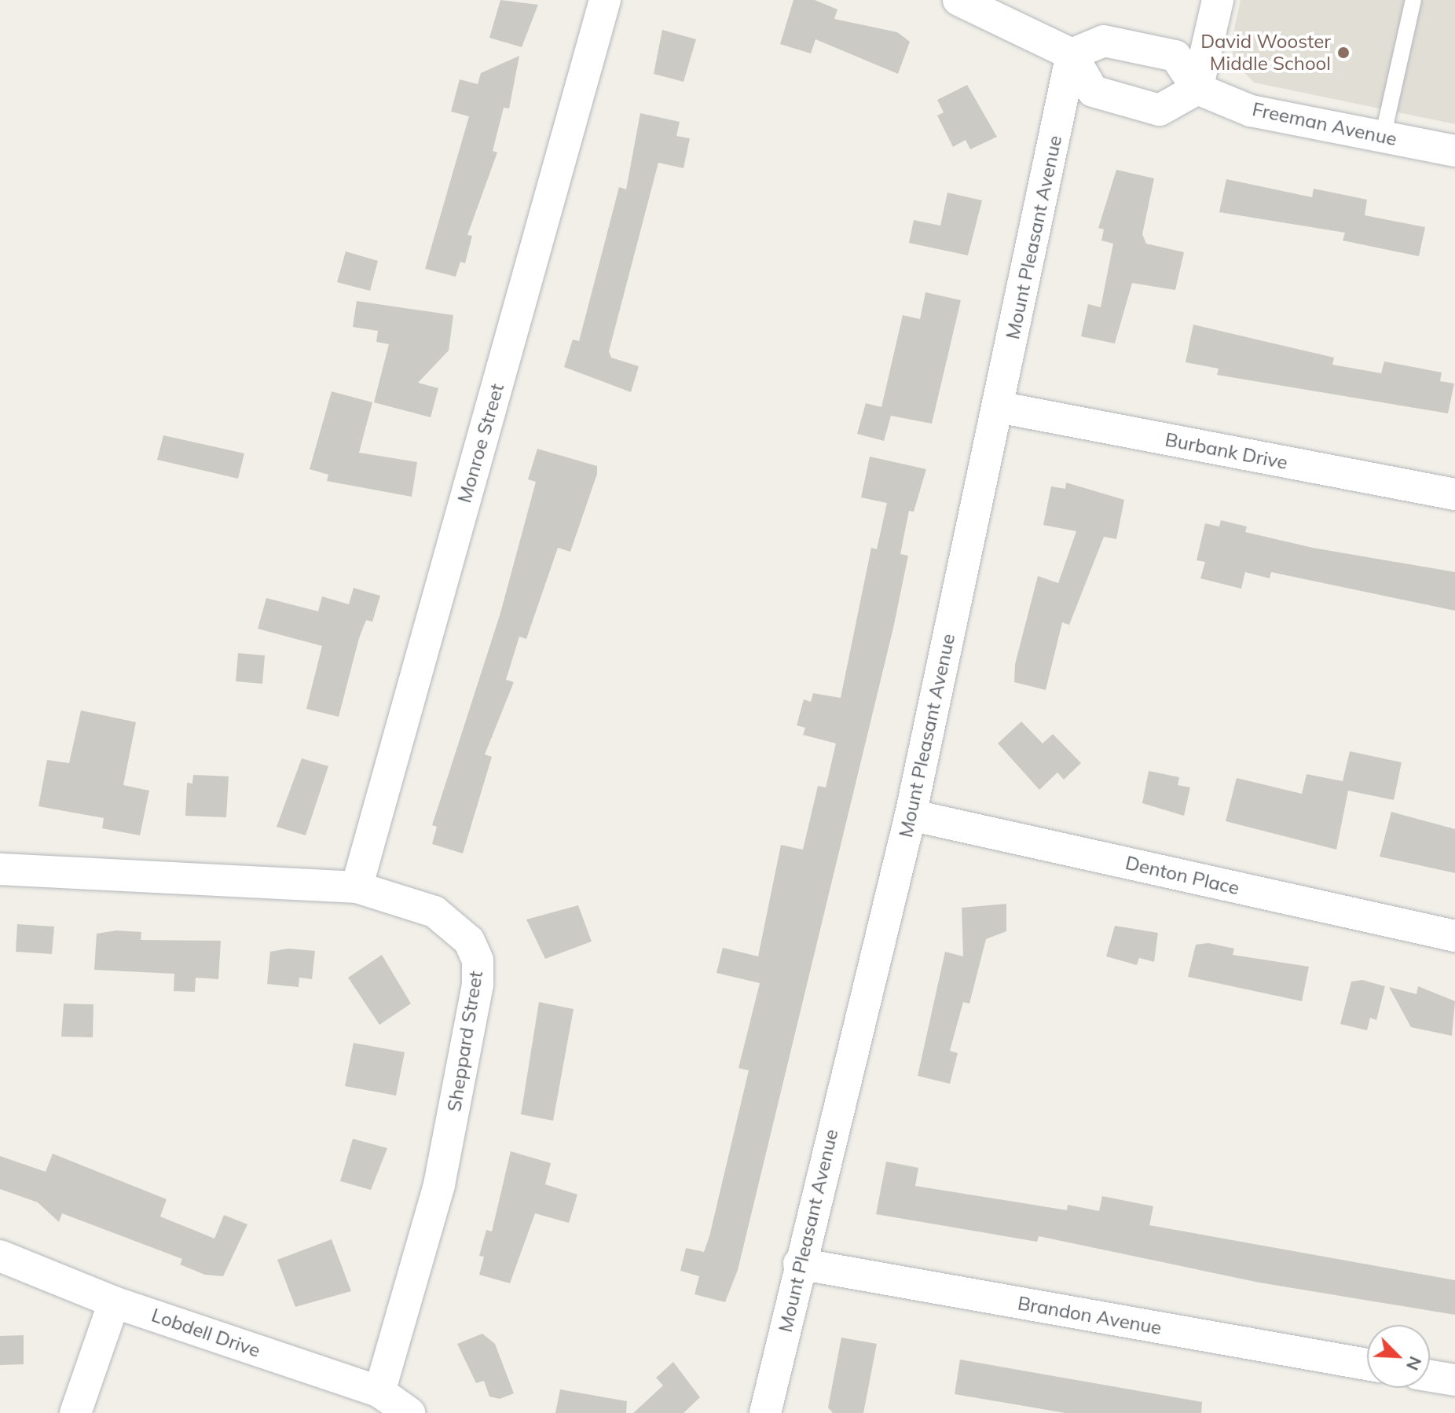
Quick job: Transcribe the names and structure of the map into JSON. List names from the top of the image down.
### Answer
{
  "streets": {
    "street": [
      "Freeman Avenue",
      "Mount Pleasant Avenue",
      "Monroe Street",
      "Burbank Drive",
      "Denton Place",
      "Sheppard Street",
      "Brandon Avenue",
      "Lobdell Drive"
    ]
  },
  "crossings": [
    ["Mount Pleasant Avenue", "Burbank Drive"],
    ["Mount Pleasant Avenue", "Denton Place"],
    ["Mount Pleasant Avenue", "Brandon Avenue"],
    ["Monroe Street", "Sheppard Street"],
    ["Sheppard Street", "Lobdell Drive"]
  ],
  "places": ["David Wooster Middle School"],
  "north": "bottom right"
}
